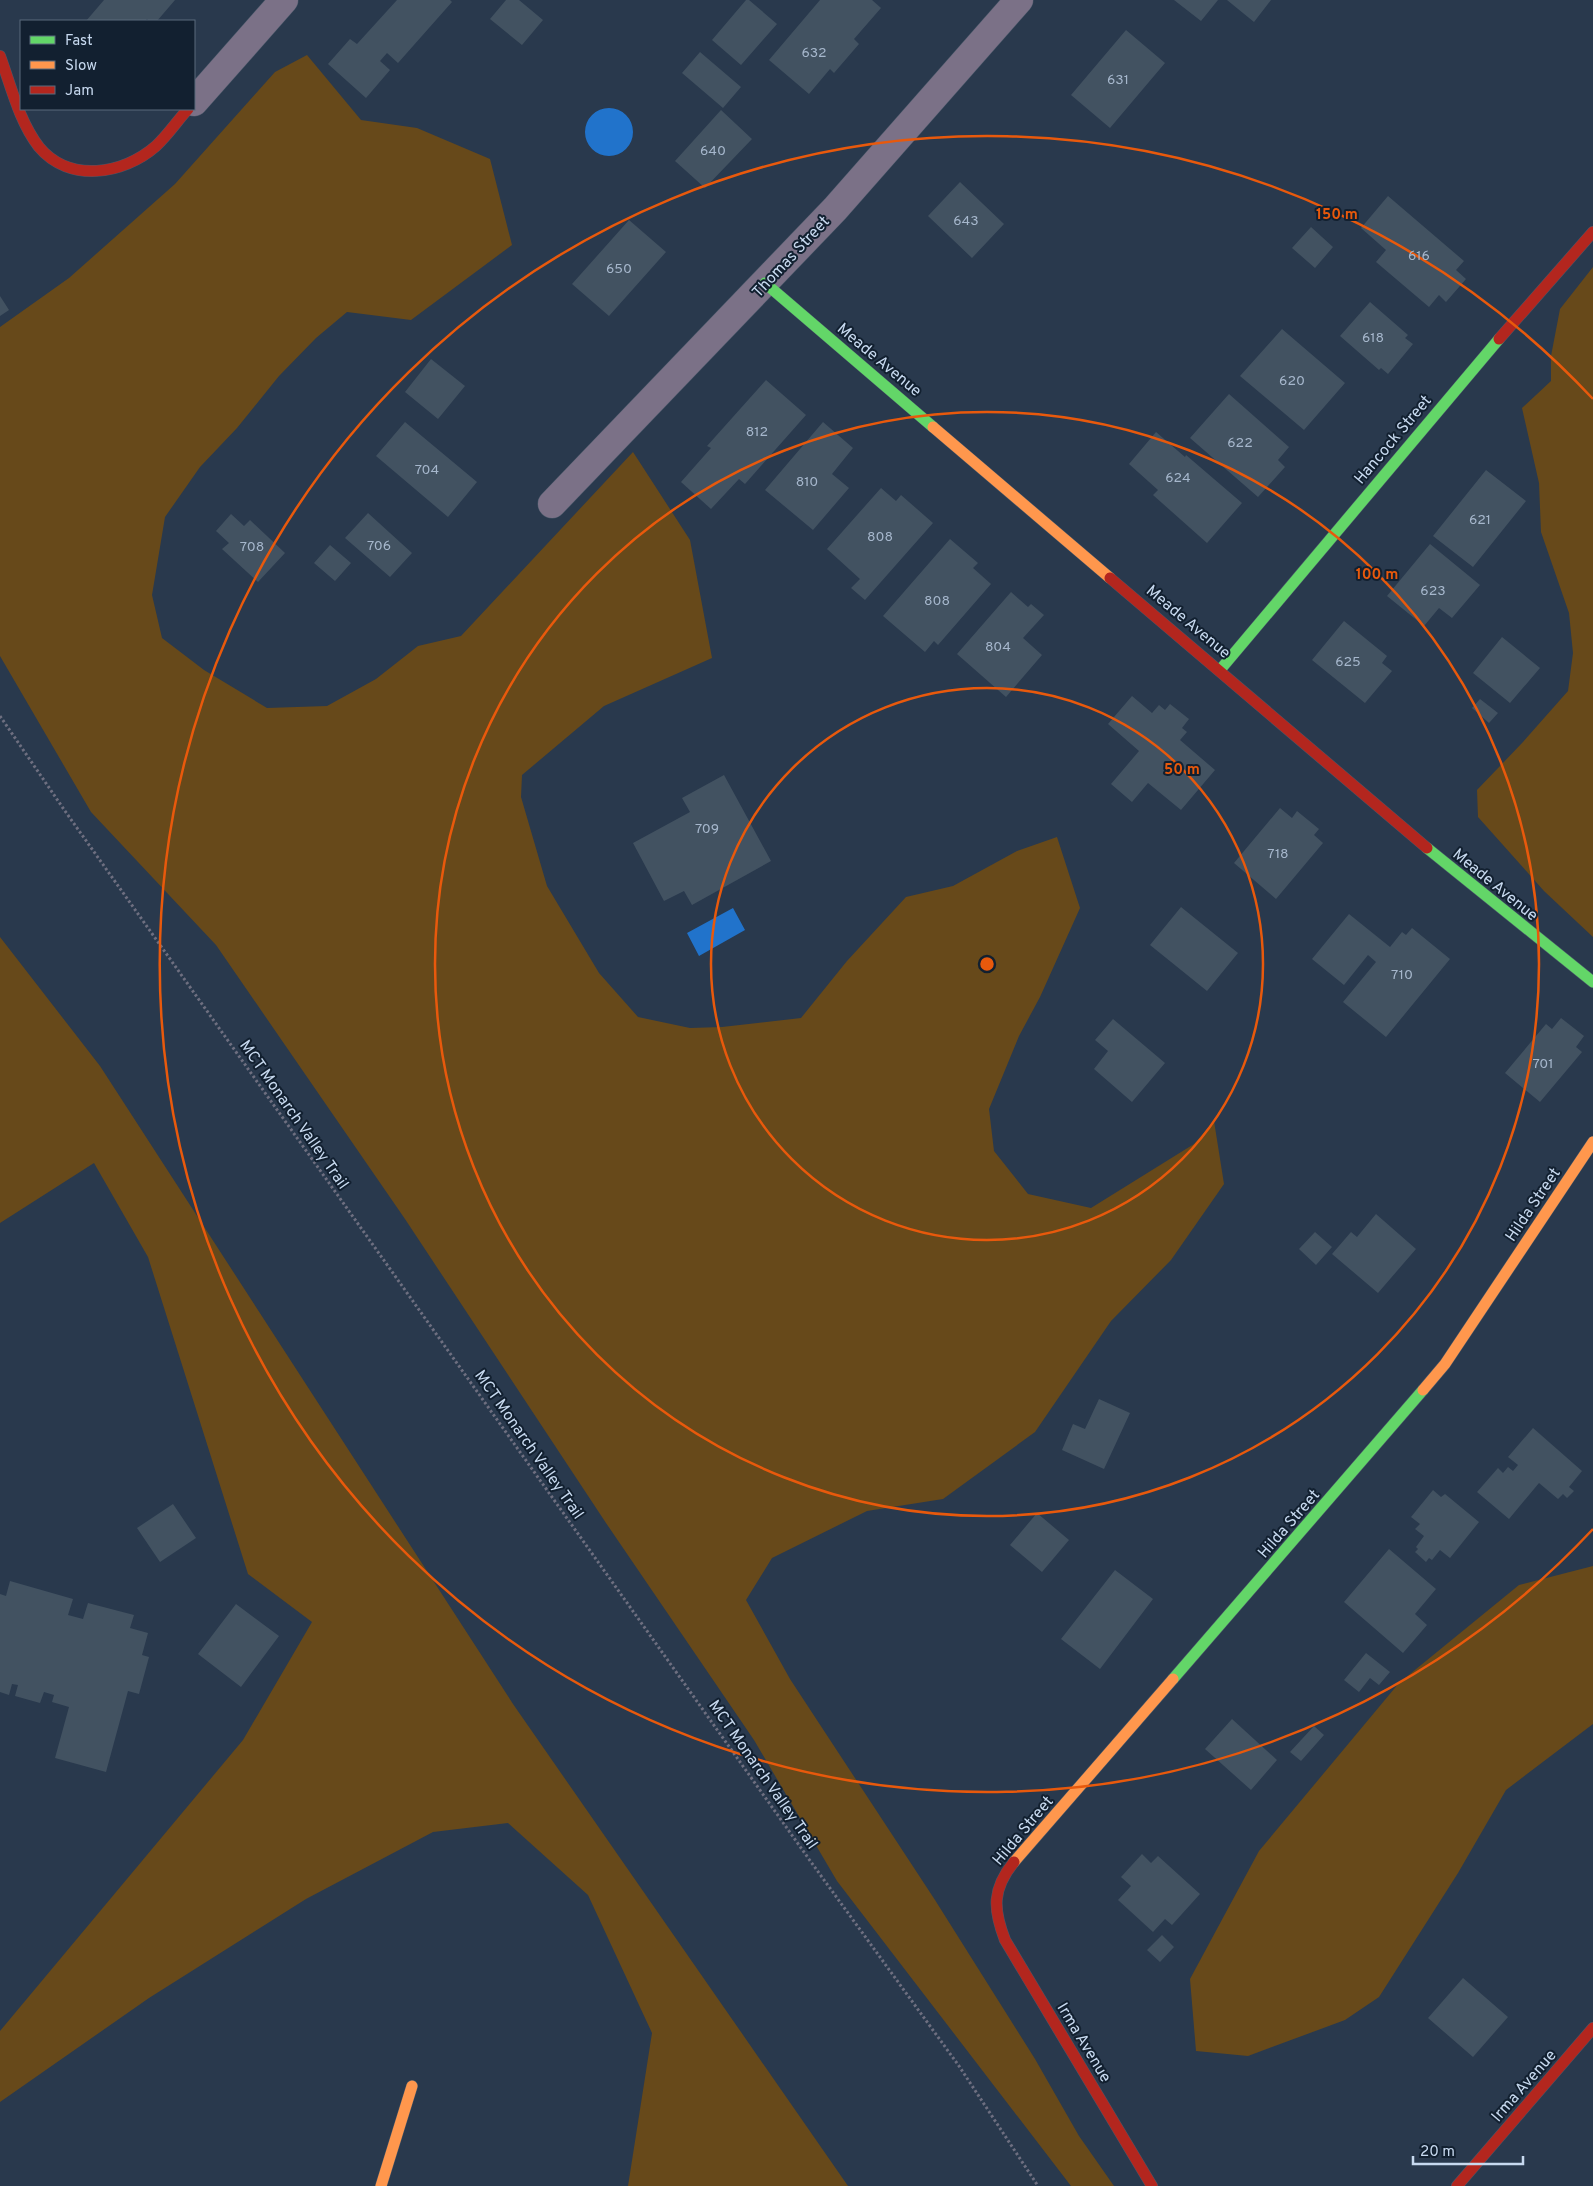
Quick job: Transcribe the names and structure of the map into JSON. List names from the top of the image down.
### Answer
{
  "streets": {
    "street": [
      "Thomas Street",
      "Meade Avenue",
      "Hancock Street",
      "Hilda Street",
      "Irma Avenue"
    ],
    "path": ["MCT Monarch Valley Trail"]
  },
  "crossings": [
    ["Thomas Street", "Meade Avenue"],
    ["Meade Avenue", "Hancock Street"],
    ["Hilda Street", "Irma Avenue"]
  ],
  "house_numbers": [
    "632",
    "631",
    "640",
    "643",
    "616",
    "650",
    "618",
    "620",
    "812",
    "622",
    "704",
    "624",
    "810",
    "621",
    "808",
    "706",
    "708",
    "623",
    "808",
    "804",
    "625",
    "709",
    "718",
    "710",
    "701"
  ],
  "legend": ["Fast", "Slow", "Jam"],
  "scale_bar": "20 m",
  "rings": ["150 m", "100 m", "50 m"]
}
